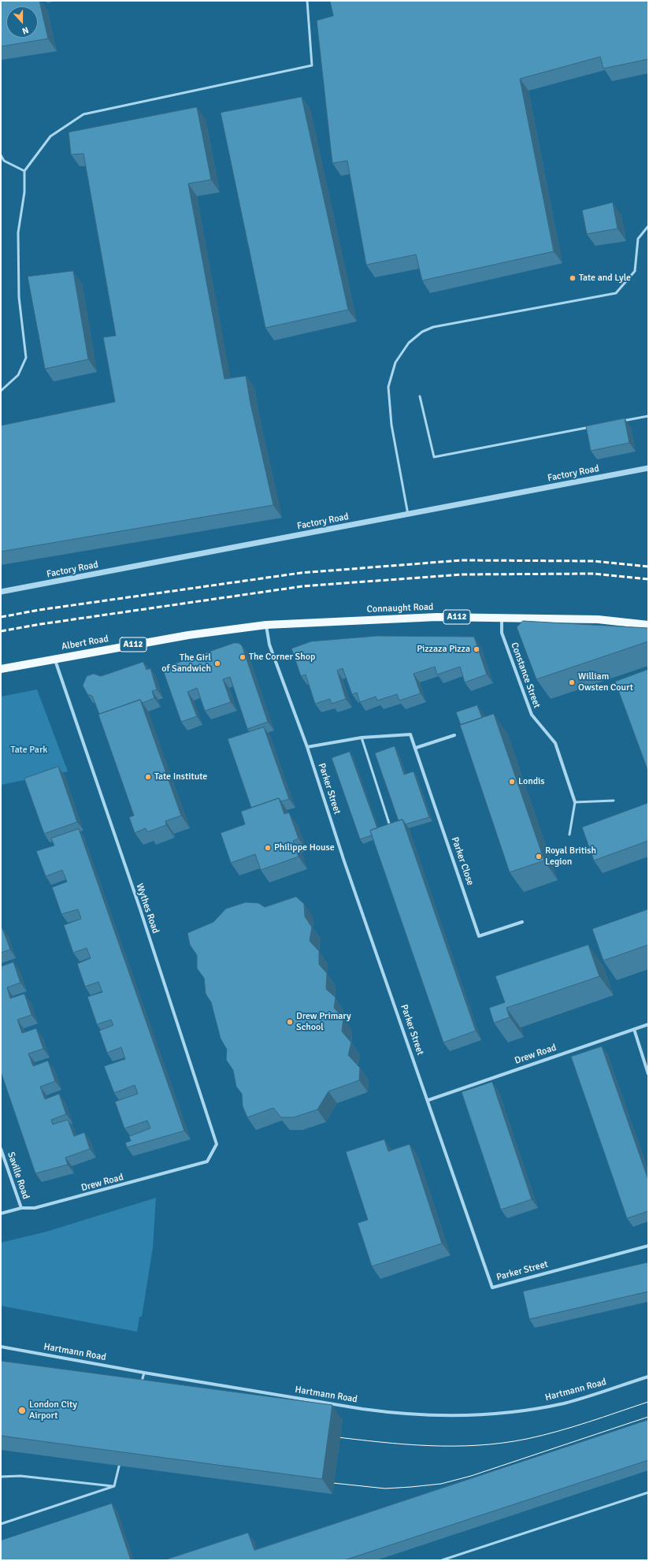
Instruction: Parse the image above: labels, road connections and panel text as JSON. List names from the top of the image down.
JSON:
{
  "streets": {
    "main road": ["Connaught Road", "A112", "Albert Road"],
    "street": [
      "Factory Road",
      "Constance Street",
      "Parker Street",
      "Parker Close",
      "Wythes Road",
      "Drew Road",
      "Saville Road",
      "Hartmann Road"
    ]
  },
  "crossings": [
    ["Connaught Road", "Albert Road"],
    ["Connaught Road", "Constance Street"],
    ["Connaught Road", "Parker Street"],
    ["Albert Road", "Parker Street"],
    ["Albert Road", "Wythes Road"],
    ["Parker Street", "Parker Close"],
    ["Parker Street", "Drew Road"],
    ["Wythes Road", "Drew Road"],
    ["Drew Road", "Saville Road"]
  ],
  "parks": ["Tate Park"],
  "places": [
    "Tate and Lyle",
    "Pizzaza Pizza",
    "The Corner Shop",
    "The Girl of Sandwich",
    "William Owsten Court",
    "Tate Institute",
    "Londis",
    "Philippe House",
    "Royal British Legion",
    "Drew Primary School",
    "London City Airport"
  ],
  "north": "bottom"
}
